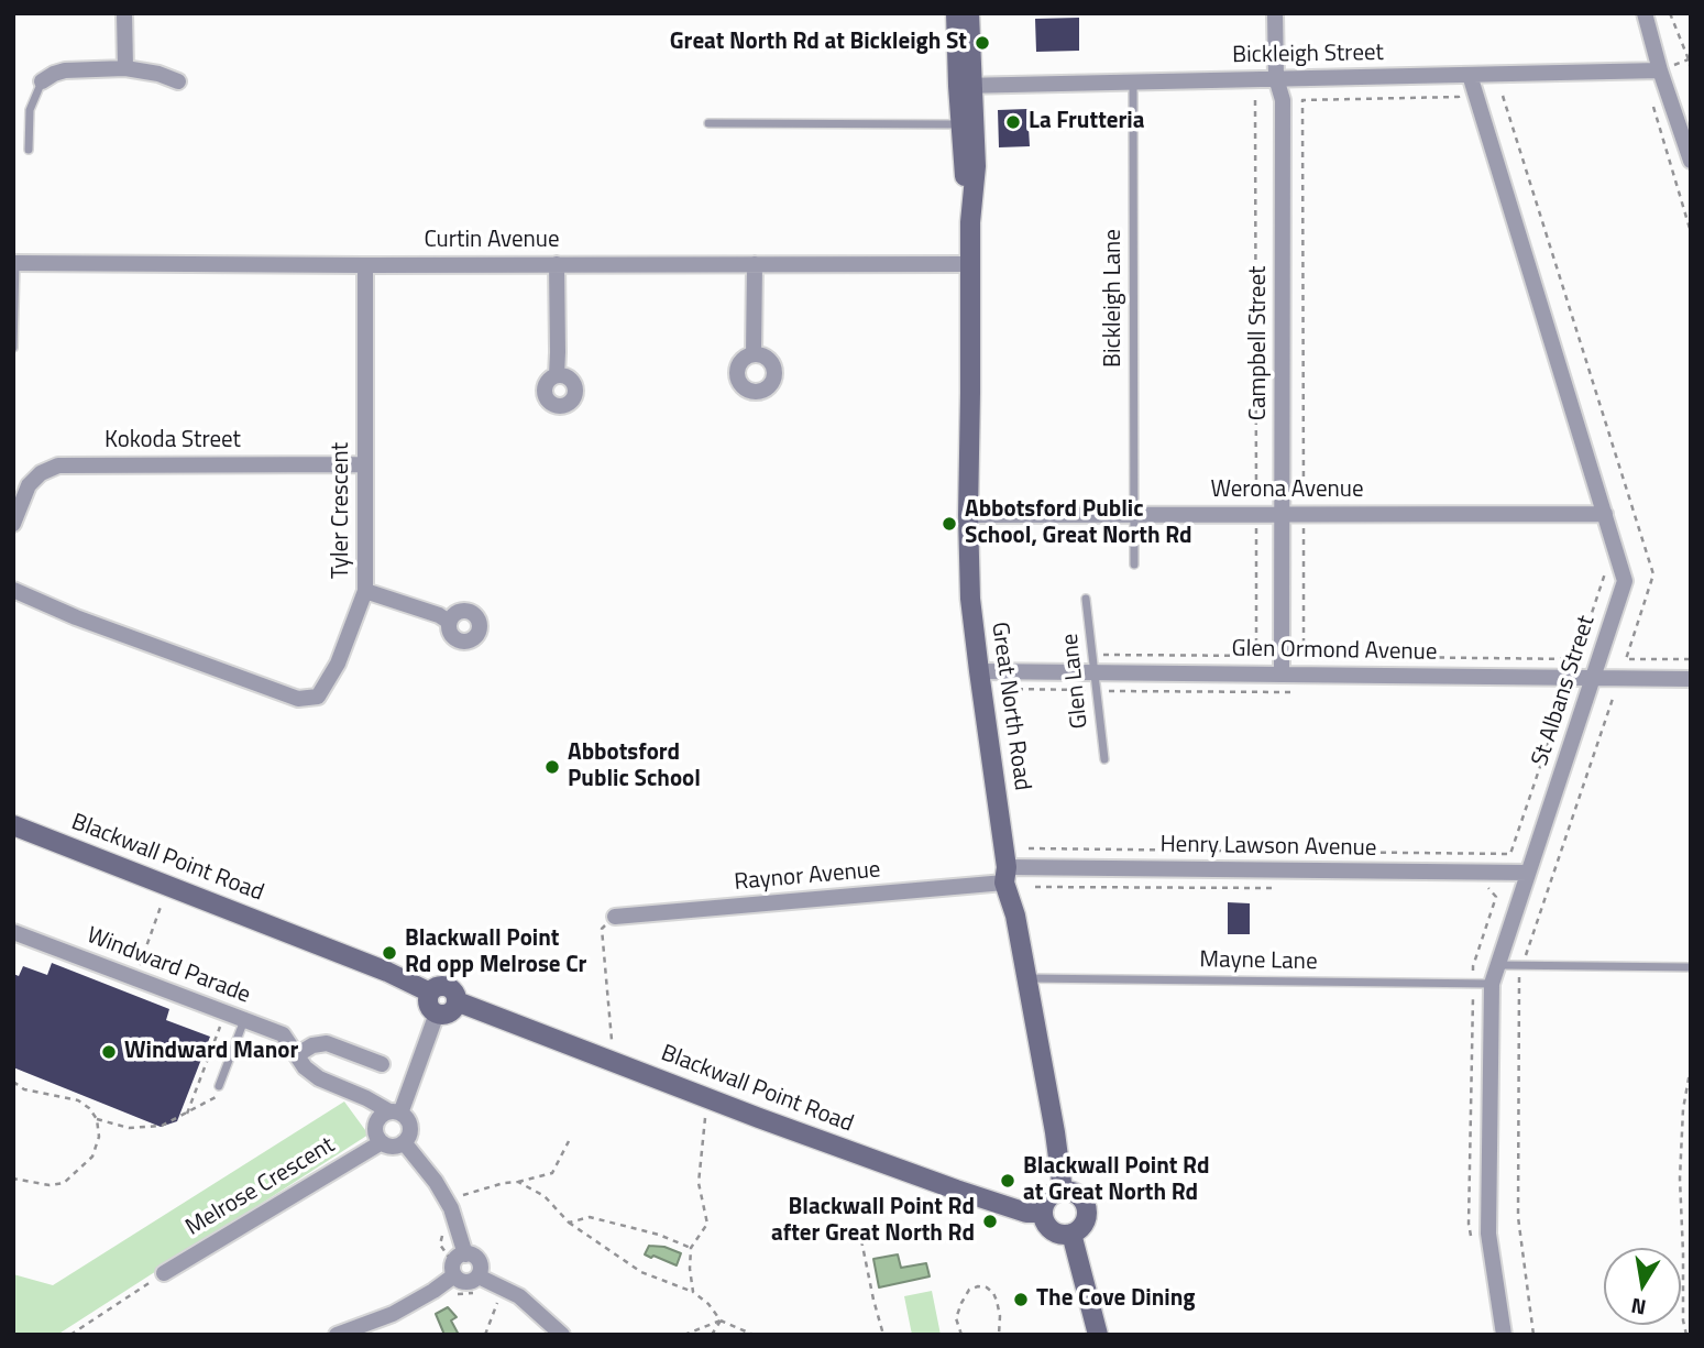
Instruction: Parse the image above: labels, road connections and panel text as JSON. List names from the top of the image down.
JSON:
{
  "streets": {
    "street": [
      "Bickleigh Street",
      "Curtin Avenue",
      "Campbell Street",
      "Kokoda Street",
      "Werona Avenue",
      "Tyler Crescent",
      "Glen Ormond Avenue",
      "St Albans Street",
      "Great North Road",
      "Henry Lawson Avenue",
      "Blackwall Point Road",
      "Raynor Avenue",
      "Windward Parade",
      "Melrose Crescent"
    ],
    "lane": ["Bickleigh Lane", "Glen Lane", "Mayne Lane"]
  },
  "crossings": [
    ["Bickleigh Street", "Bickleigh Lane"],
    ["Bickleigh Street", "Campbell Street"],
    ["Bickleigh Street", "St Albans Street"],
    ["Bickleigh Street", "Great North Road"],
    ["Curtin Avenue", "Tyler Crescent"],
    ["Curtin Avenue", "Great North Road"],
    ["Bickleigh Lane", "Werona Avenue"],
    ["Campbell Street", "Werona Avenue"],
    ["Campbell Street", "Glen Ormond Avenue"],
    ["Kokoda Street", "Tyler Crescent"],
    ["Werona Avenue", "St Albans Street"],
    ["Werona Avenue", "Great North Road"],
    ["Glen Ormond Avenue", "Glen Lane"],
    ["Glen Ormond Avenue", "St Albans Street"],
    ["Glen Ormond Avenue", "Great North Road"],
    ["St Albans Street", "Henry Lawson Avenue"],
    ["St Albans Street", "Mayne Lane"],
    ["Great North Road", "Henry Lawson Avenue"],
    ["Great North Road", "Blackwall Point Road"],
    ["Great North Road", "Raynor Avenue"],
    ["Great North Road", "Mayne Lane"],
    ["Henry Lawson Avenue", "Raynor Avenue"],
    ["Windward Parade", "Melrose Crescent"]
  ],
  "places": [
    "Great North Rd at Bickleigh St",
    "La Frutteria",
    "Abbotsford Public School, Great North Rd",
    "Abbotsford Public School",
    "Blackwall Point Rd opp Melrose Cr",
    "Windward Manor",
    "Blackwall Point Rd at Great North Rd",
    "Blackwall Point Rd after Great North Rd",
    "The Cove Dining"
  ],
  "north": "bottom"
}
